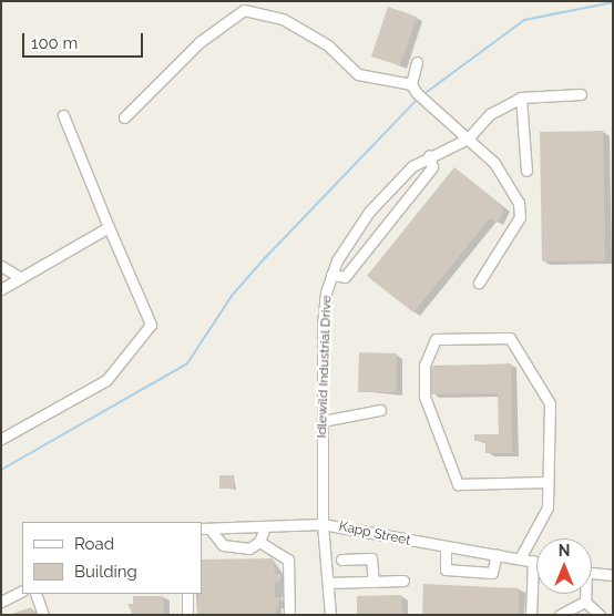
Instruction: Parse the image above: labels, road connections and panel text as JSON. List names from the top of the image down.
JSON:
{
  "streets": {
    "street": ["Idlewild Industrial Drive", "Kapp Street"]
  },
  "crossings": [
    ["Idlewild Industrial Drive", "Kapp Street"]
  ],
  "legend": ["Road", "Building"],
  "scale_bar": "100 m",
  "north": "top"
}
